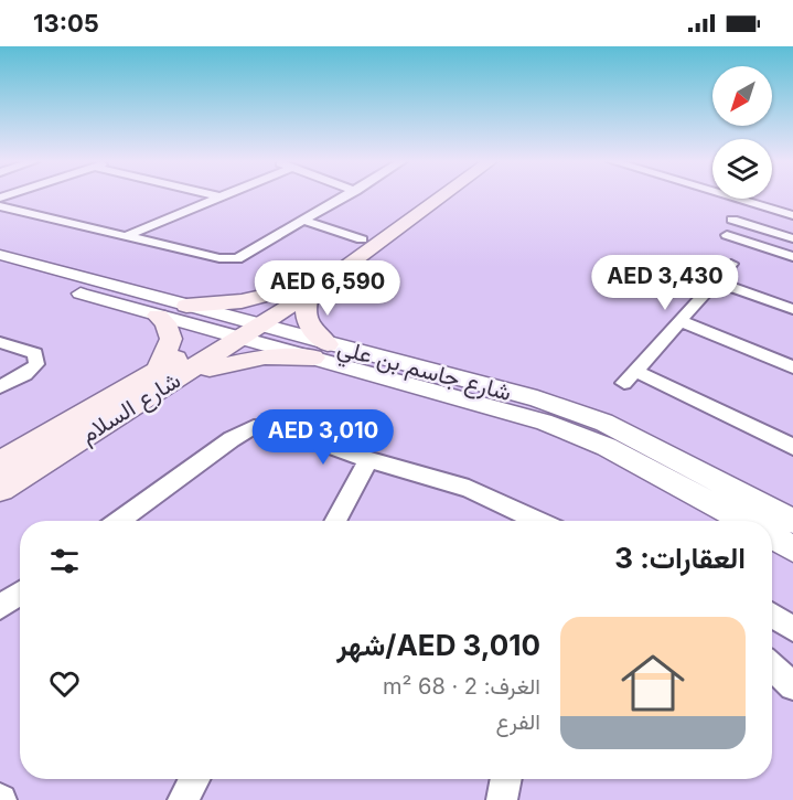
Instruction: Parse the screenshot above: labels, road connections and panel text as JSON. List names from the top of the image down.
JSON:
{
  "streets": {
    "main road": ["شارع السلام"],
    "street": ["شارع جاسم بن علي"]
  },
  "crossings": [
    ["شارع جاسم بن علي", "شارع السلام"]
  ],
  "north": "bottom left",
  "page": {
    "status": "13:05",
    "price": ["AED 3,430", "AED 6,590", "AED 3,010"],
    "heading": "العقارات: 3",
    "list": [
      {
        "name": "AED 3,010/شهر",
        "note": "الغرف: 2 · 68 m² · الفرع"
      }
    ]
  }
}
